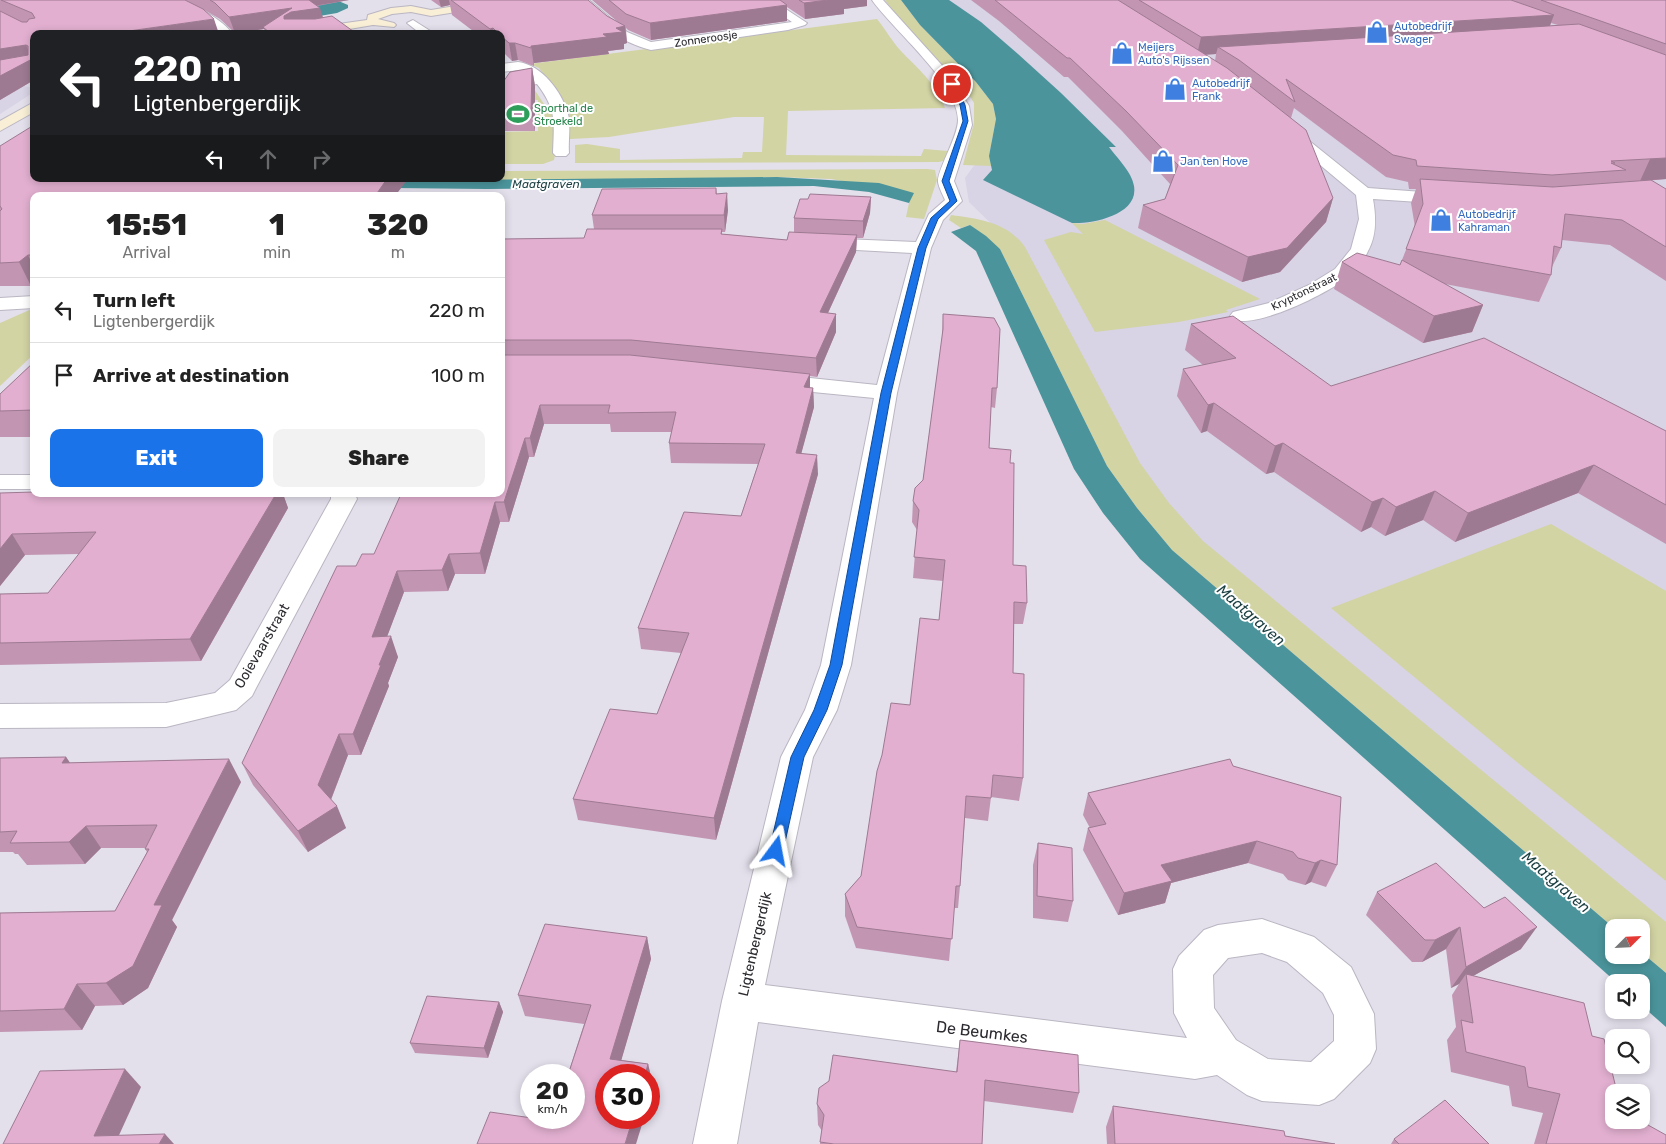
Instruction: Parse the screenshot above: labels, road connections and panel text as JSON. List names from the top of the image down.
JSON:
{
  "streets": {
    "street": [
      "Zonneroosje",
      "Kryptonstraat",
      "Ooievaarstraat",
      "Ligtenbergerdijk",
      "De Beumkes"
    ]
  },
  "crossings": [
    ["Ligtenbergerdijk", "De Beumkes"]
  ],
  "water": ["Maatgraven"],
  "places": {
    "shop": [
      "Autobedrijf Swager",
      "Meijers Auto's Rijssen",
      "Autobedrijf Frank",
      "Jan ten Hove",
      "Autobedrijf Kahraman"
    ],
    "sports": ["Sporthal de Stroekeld"]
  },
  "north": "top right",
  "page": {
    "turn": ["220 m", "Ligtenbergerdijk"],
    "eta": [
      "15:51",
      "Arrival",
      "1",
      "min",
      "320",
      "m"
    ],
    "list": [
      {
        "name": "Turn left",
        "note": "Ligtenbergerdijk",
        "value": "220 m"
      },
      {
        "name": "Arrive at destination",
        "value": "100 m"
      }
    ],
    "buttons": ["Exit", "Share"],
    "speed": "20 km/h",
    "limit": "30"
  }
}
